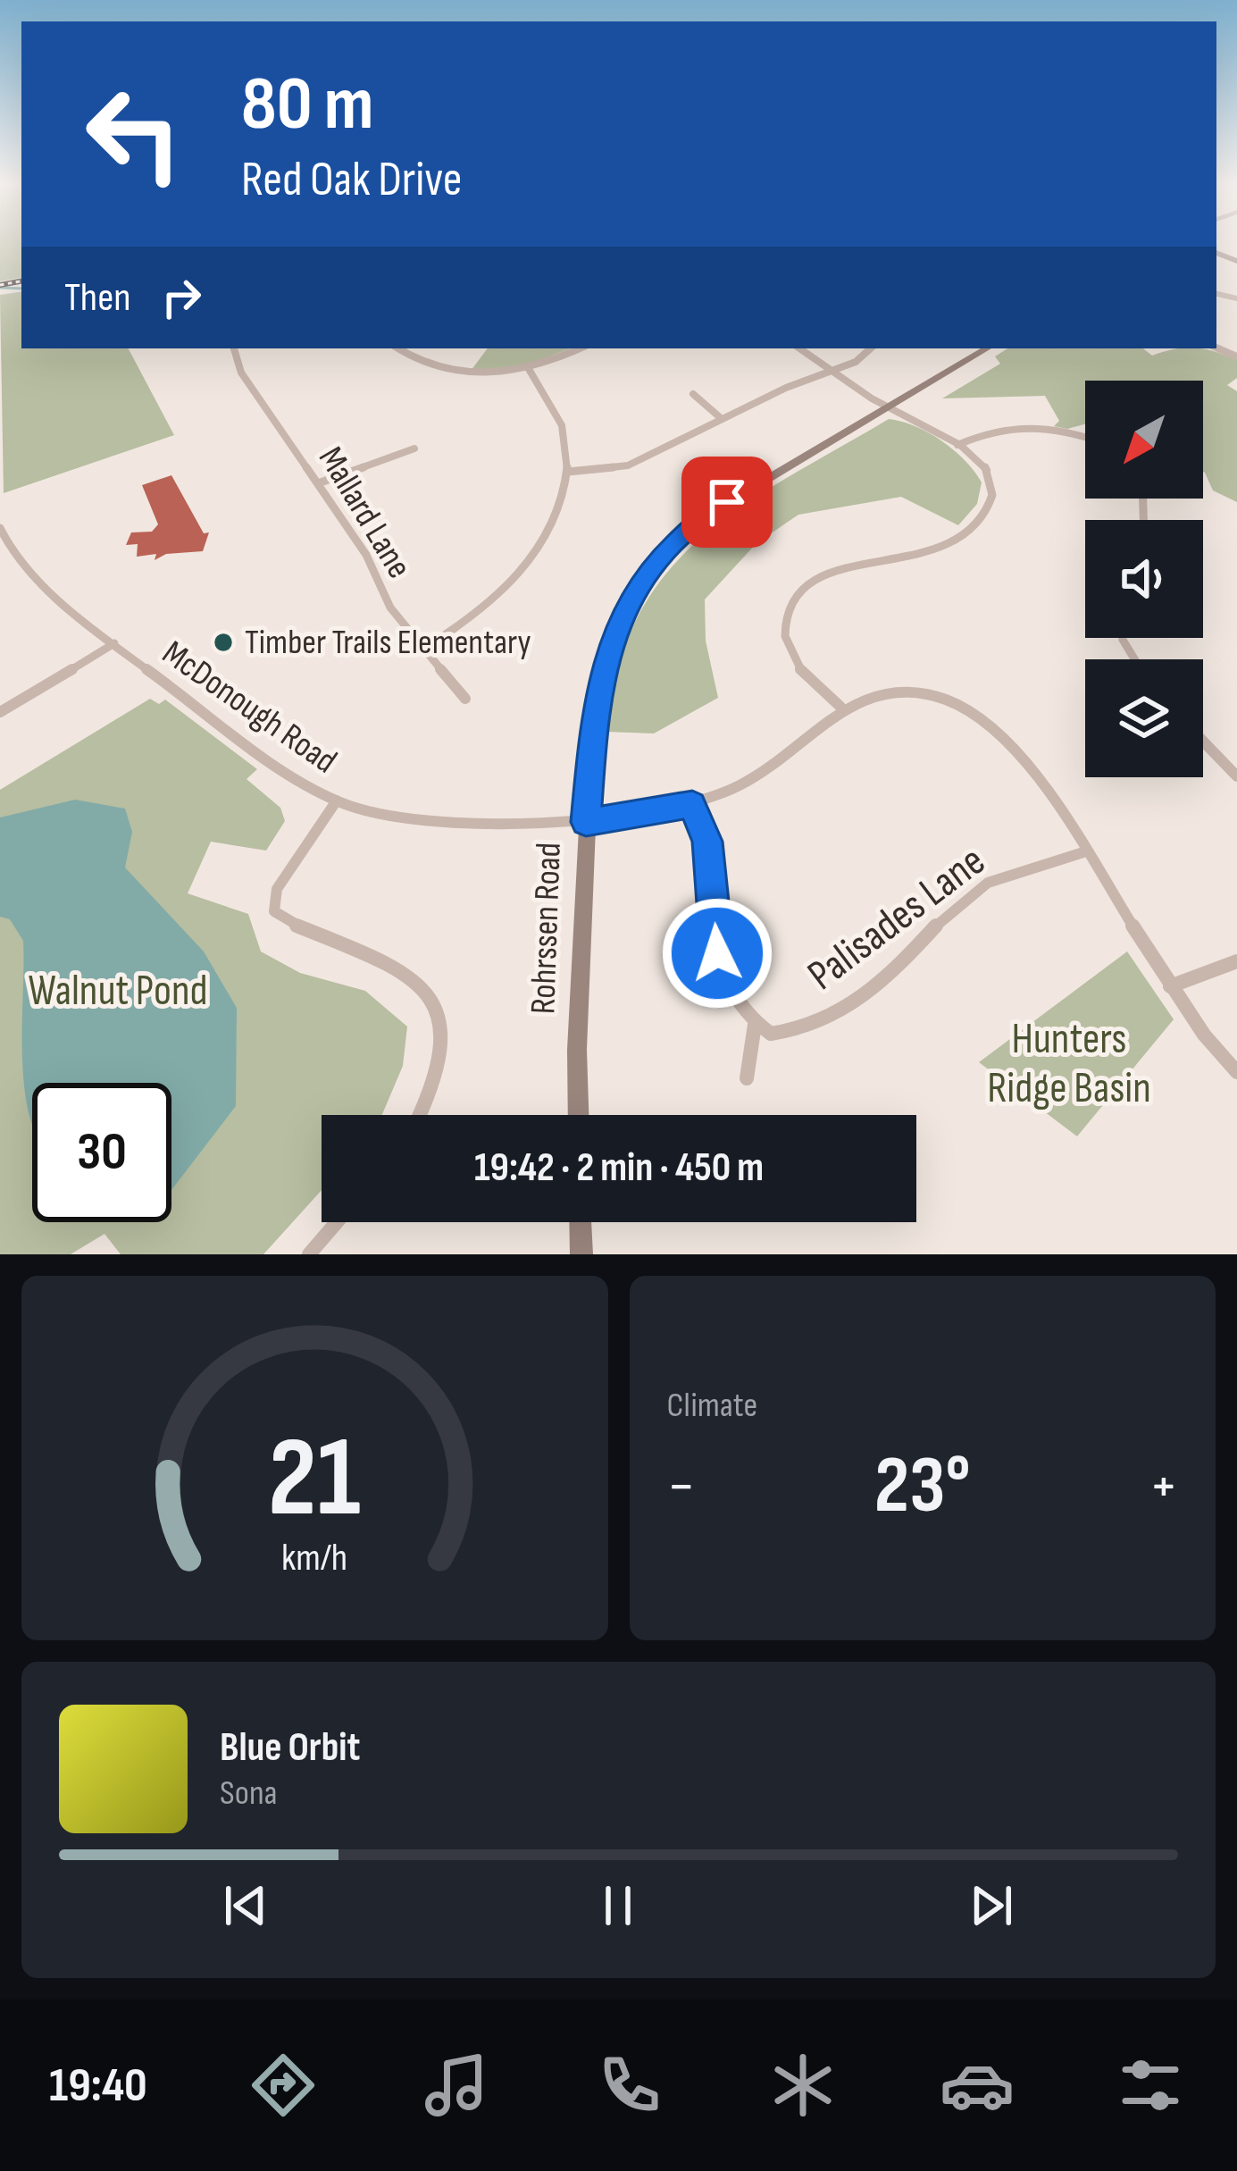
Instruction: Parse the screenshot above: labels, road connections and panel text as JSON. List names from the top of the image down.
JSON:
{
  "streets": {
    "street": [
      "Mallard Lane",
      "McDonough Road",
      "Palisades Lane",
      "Rohrssen Road"
    ]
  },
  "crossings": [
    ["McDonough Road", "Rohrssen Road"]
  ],
  "parks": ["Walnut Pond", "Hunters Ridge Basin"],
  "places": ["Timber Trails Elementary"],
  "north": "bottom left",
  "page": {
    "turn": ["80 m", "Red Oak Drive"],
    "then": "Then",
    "limit": "30",
    "trip": "19:42 · 2 min · 450 m",
    "tile": "Climate",
    "heat": ["−", "23°", "+"],
    "song": ["Blue Orbit", "Sona"],
    "tabs": "19:40",
    "gauge": ["21", "km/h"]
  }
}
